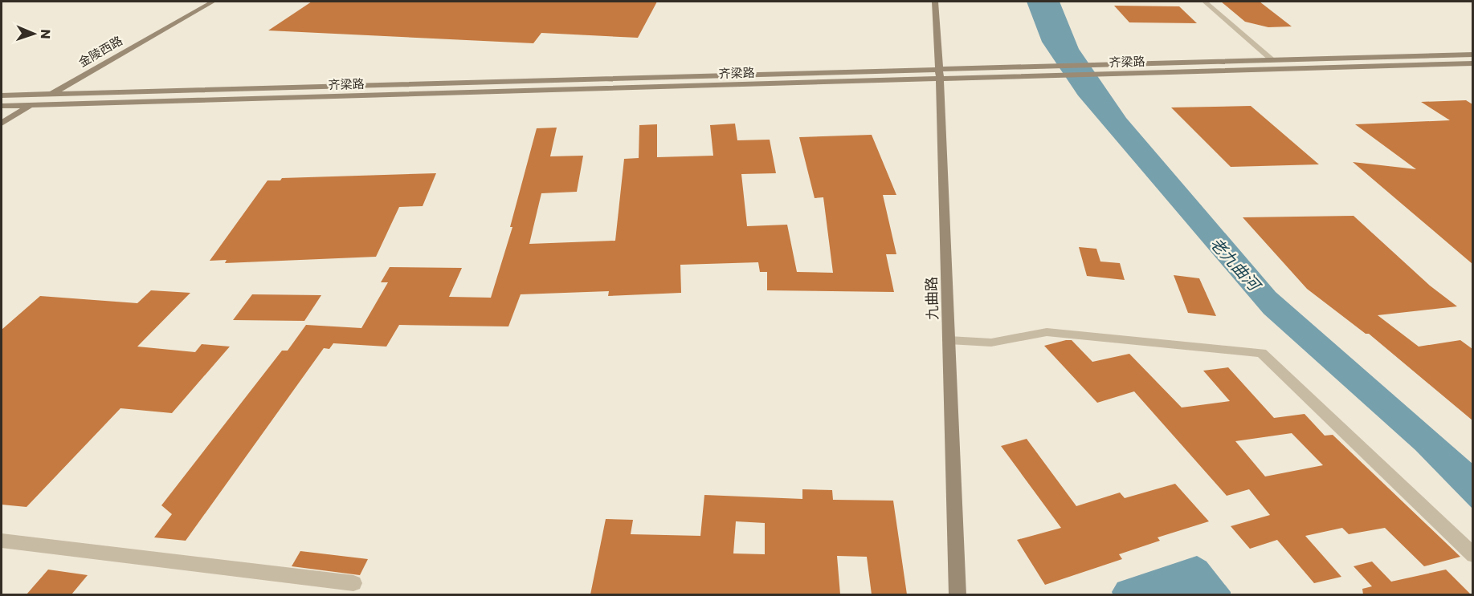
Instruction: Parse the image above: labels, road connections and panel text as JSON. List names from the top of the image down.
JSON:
{
  "streets": {
    "main road": ["金陵西路", "齐梁路", "九曲路"]
  },
  "crossings": [
    ["金陵西路", "齐梁路"],
    ["齐梁路", "九曲路"]
  ],
  "water": ["老九曲河"],
  "north": "right"
}
